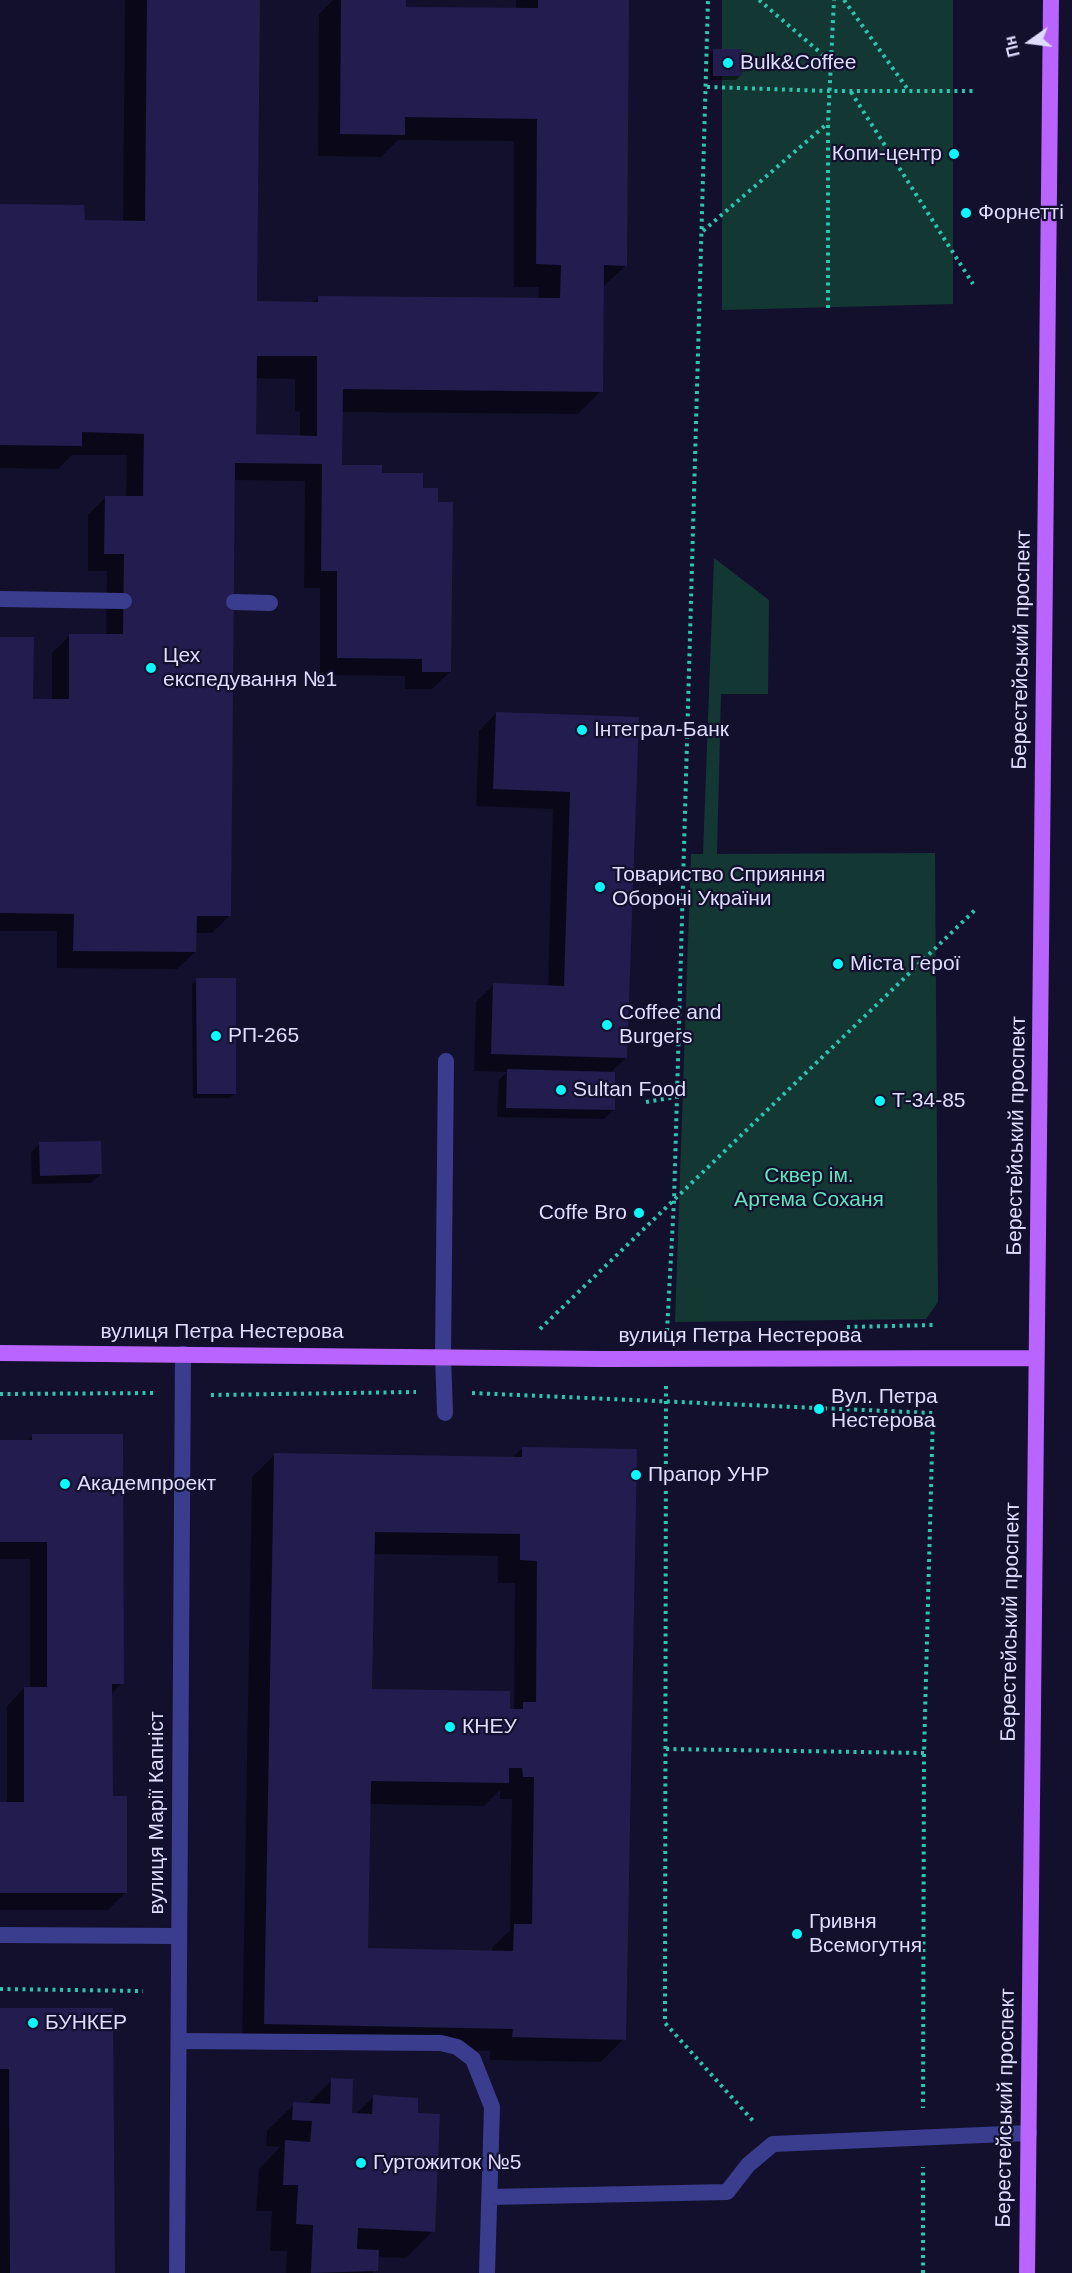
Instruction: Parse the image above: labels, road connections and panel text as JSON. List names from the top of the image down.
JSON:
{
  "streets": {
    "main road": ["Берестейський проспект", "вулиця Петра Нестерова"],
    "street": ["вулиця Марії Капніст"]
  },
  "crossings": [
    ["Берестейський проспект", "вулиця Петра Нестерова"],
    ["вулиця Петра Нестерова", "вулиця Марії Капніст"]
  ],
  "parks": ["Сквер ім. Артема Соханя"],
  "places": [
    "Bulk&Coffee",
    "Копи-центр",
    "Форнетті",
    "Цех експедування №1",
    "Інтеграл-Банк",
    "Товариство Сприяння Обороні України",
    "Міста Герої",
    "Coffee and Burgers",
    "РП-265",
    "Sultan Food",
    "Т-34-85",
    "Coffe Bro",
    "Вул. Петра Нестерова",
    "Прапор УНР",
    "Академпроект",
    "КНЕУ",
    "Гривня Всемогутня",
    "БУНКЕР",
    "Гуртожиток №5"
  ],
  "north": "left"
}
